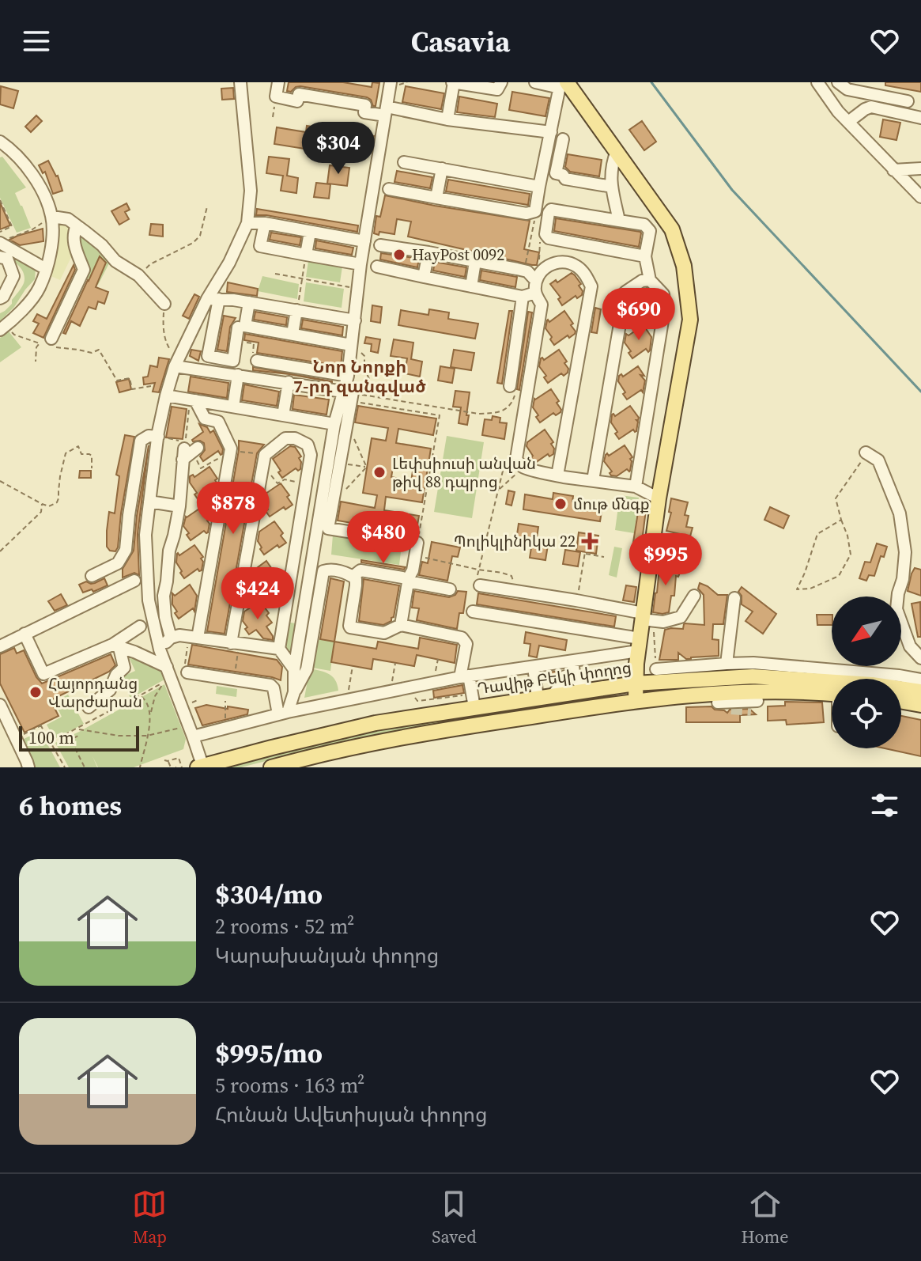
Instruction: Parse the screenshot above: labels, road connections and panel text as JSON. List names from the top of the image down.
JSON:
{
  "streets": {
    "main road": ["Դավիթ Բեկի փողոց"]
  },
  "districts": ["Նոր Նորքի 7-րդ զանգված"],
  "places": {
    "other": [
      "HayPost 0092",
      "Լեփսիուսի անվան թիվ 88 դպրոց",
      "մութ մնգք",
      "Հայորդանց Վարժարան"
    ],
    "health": ["Պոլիկլինիկա 22"]
  },
  "scale_bar": "100 m",
  "north": "bottom left",
  "page": {
    "header": "Casavia",
    "price": [
      "$304",
      "$690",
      "$878",
      "$480",
      "$995",
      "$424"
    ],
    "scale": "100 m",
    "heading": "6 homes",
    "list": [
      {
        "name": "$304/mo",
        "note": "2 rooms · 52 m² · Կարախանյան փողոց"
      },
      {
        "name": "$995/mo",
        "note": "5 rooms · 163 m² · Հունան Ավետիսյան փողոց"
      }
    ],
    "tabs": ["Map", "Saved", "Home"]
  }
}
